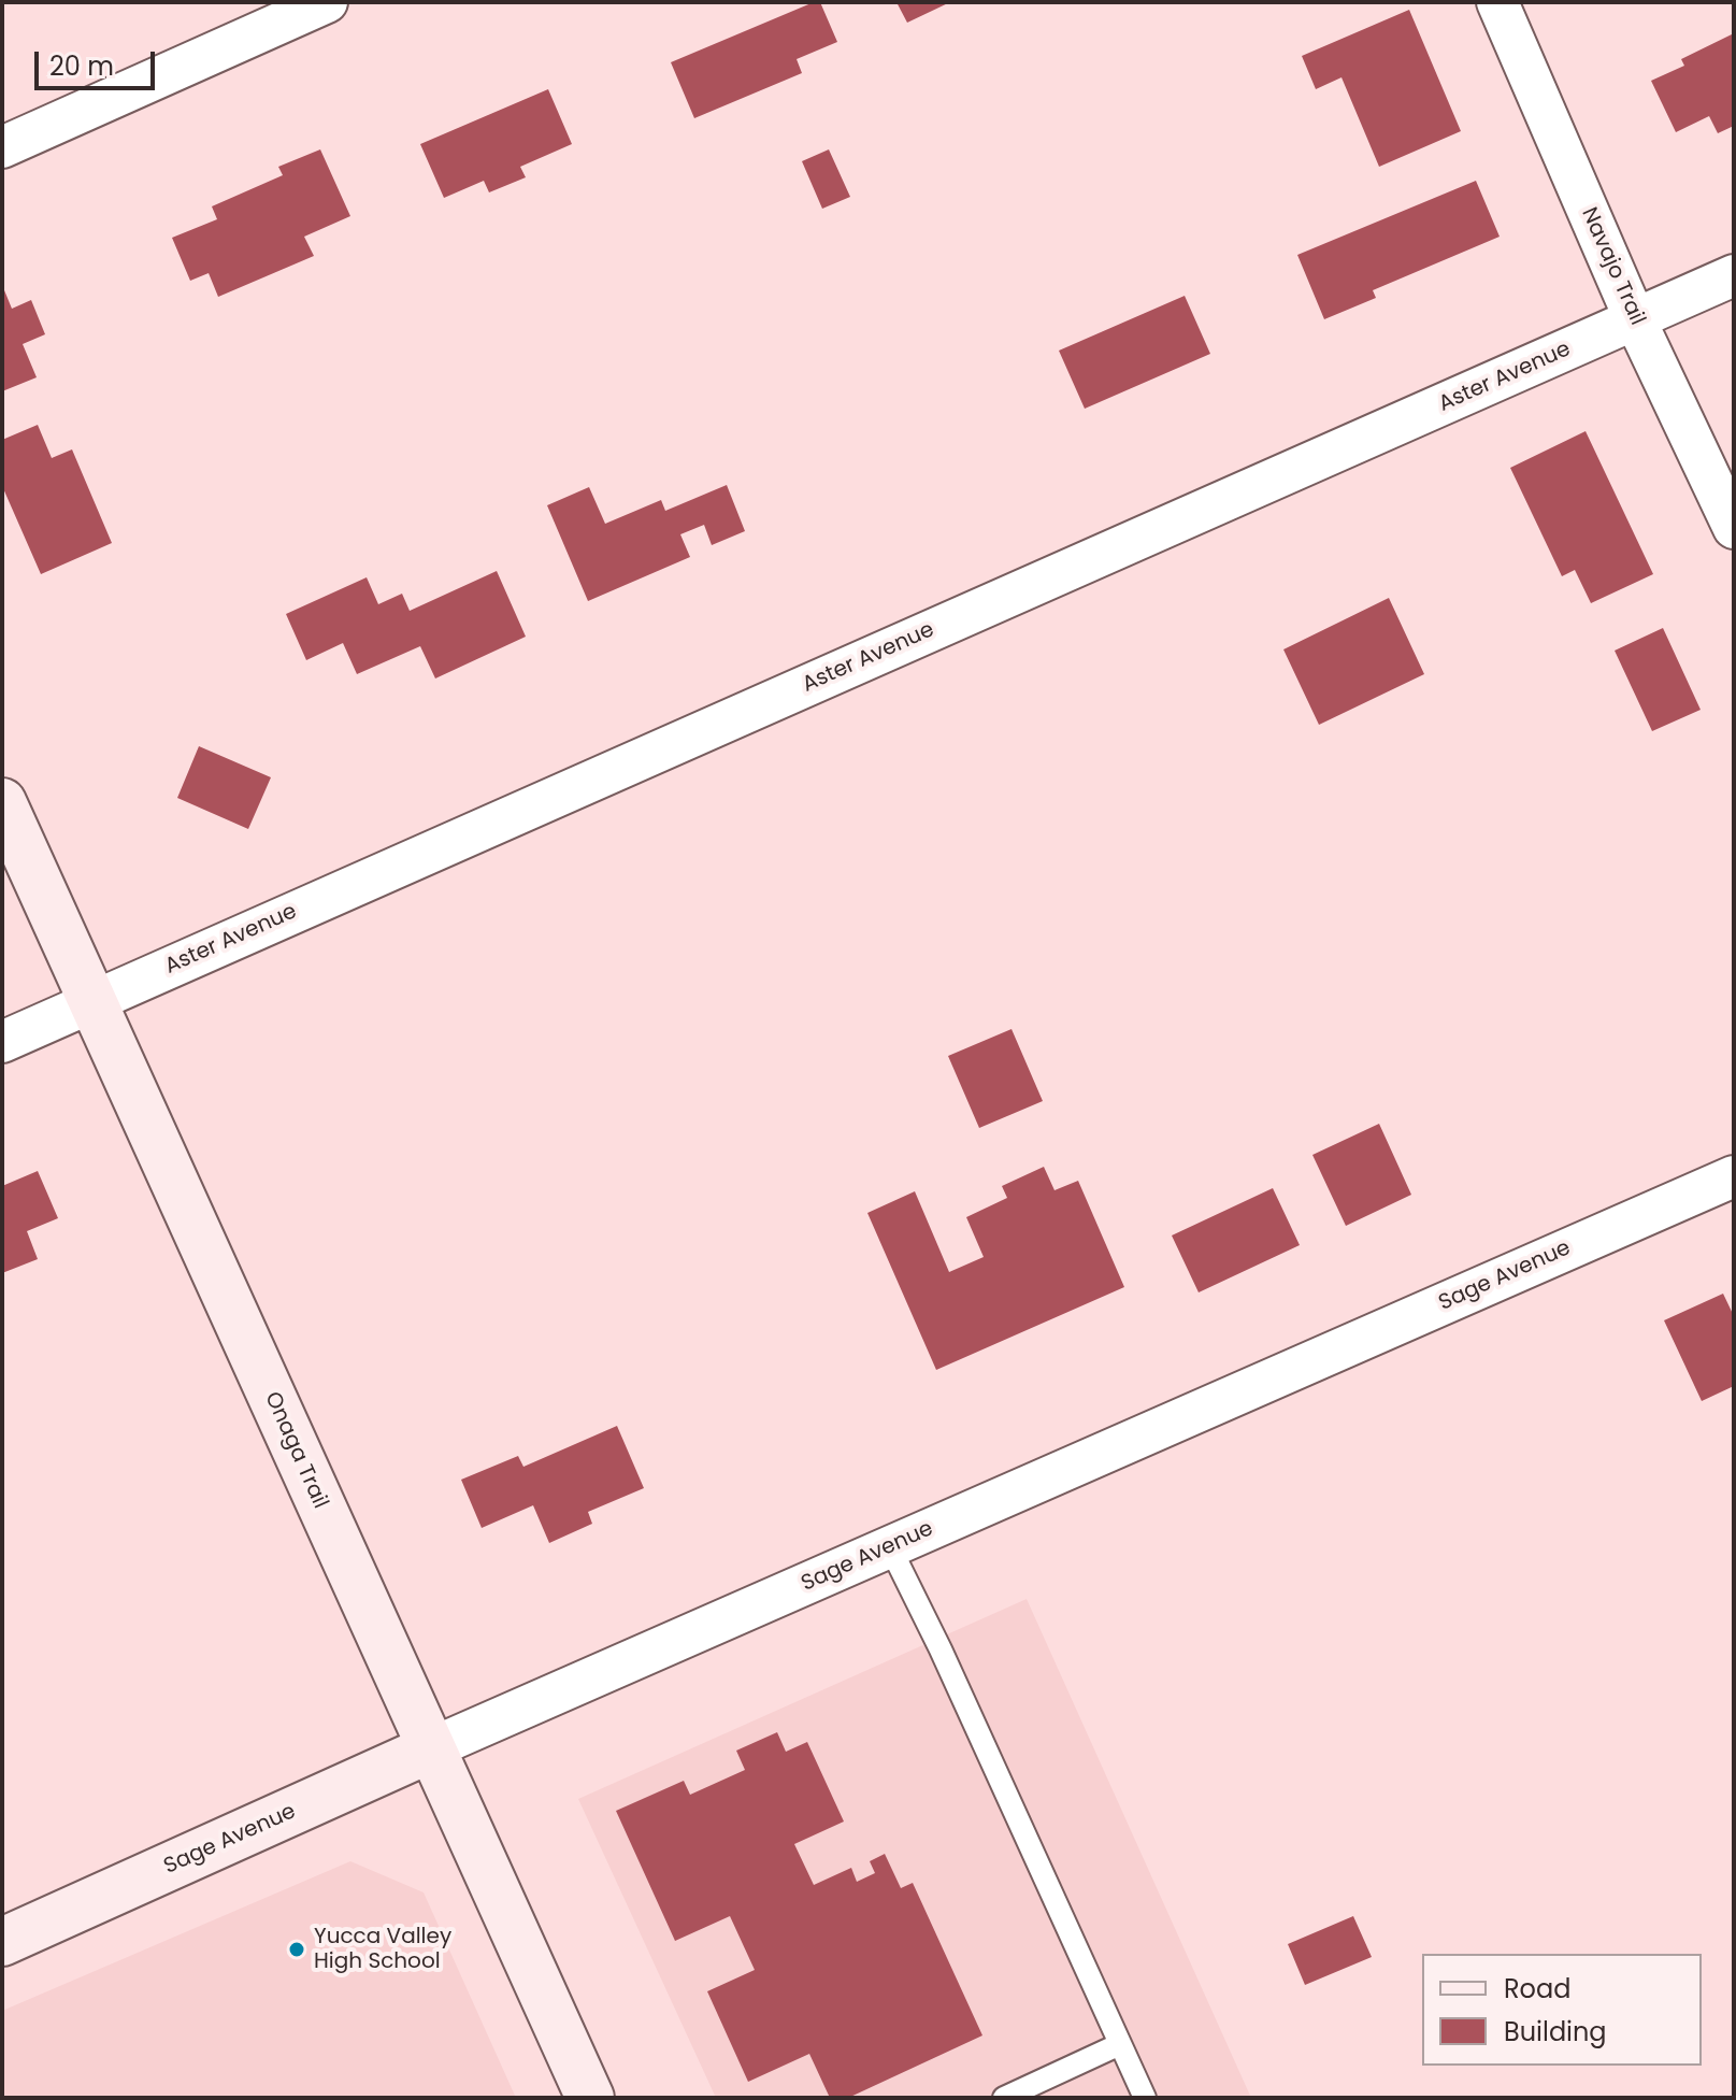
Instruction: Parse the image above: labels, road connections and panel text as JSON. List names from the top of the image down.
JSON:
{
  "streets": {
    "street": [
      "Navajo Trail",
      "Aster Avenue",
      "Sage Avenue",
      "Onaga Trail"
    ]
  },
  "crossings": [
    ["Navajo Trail", "Aster Avenue"],
    ["Aster Avenue", "Onaga Trail"],
    ["Sage Avenue", "Onaga Trail"]
  ],
  "places": ["Yucca Valley High School"],
  "legend": ["Road", "Building"],
  "scale_bar": "20 m"
}
